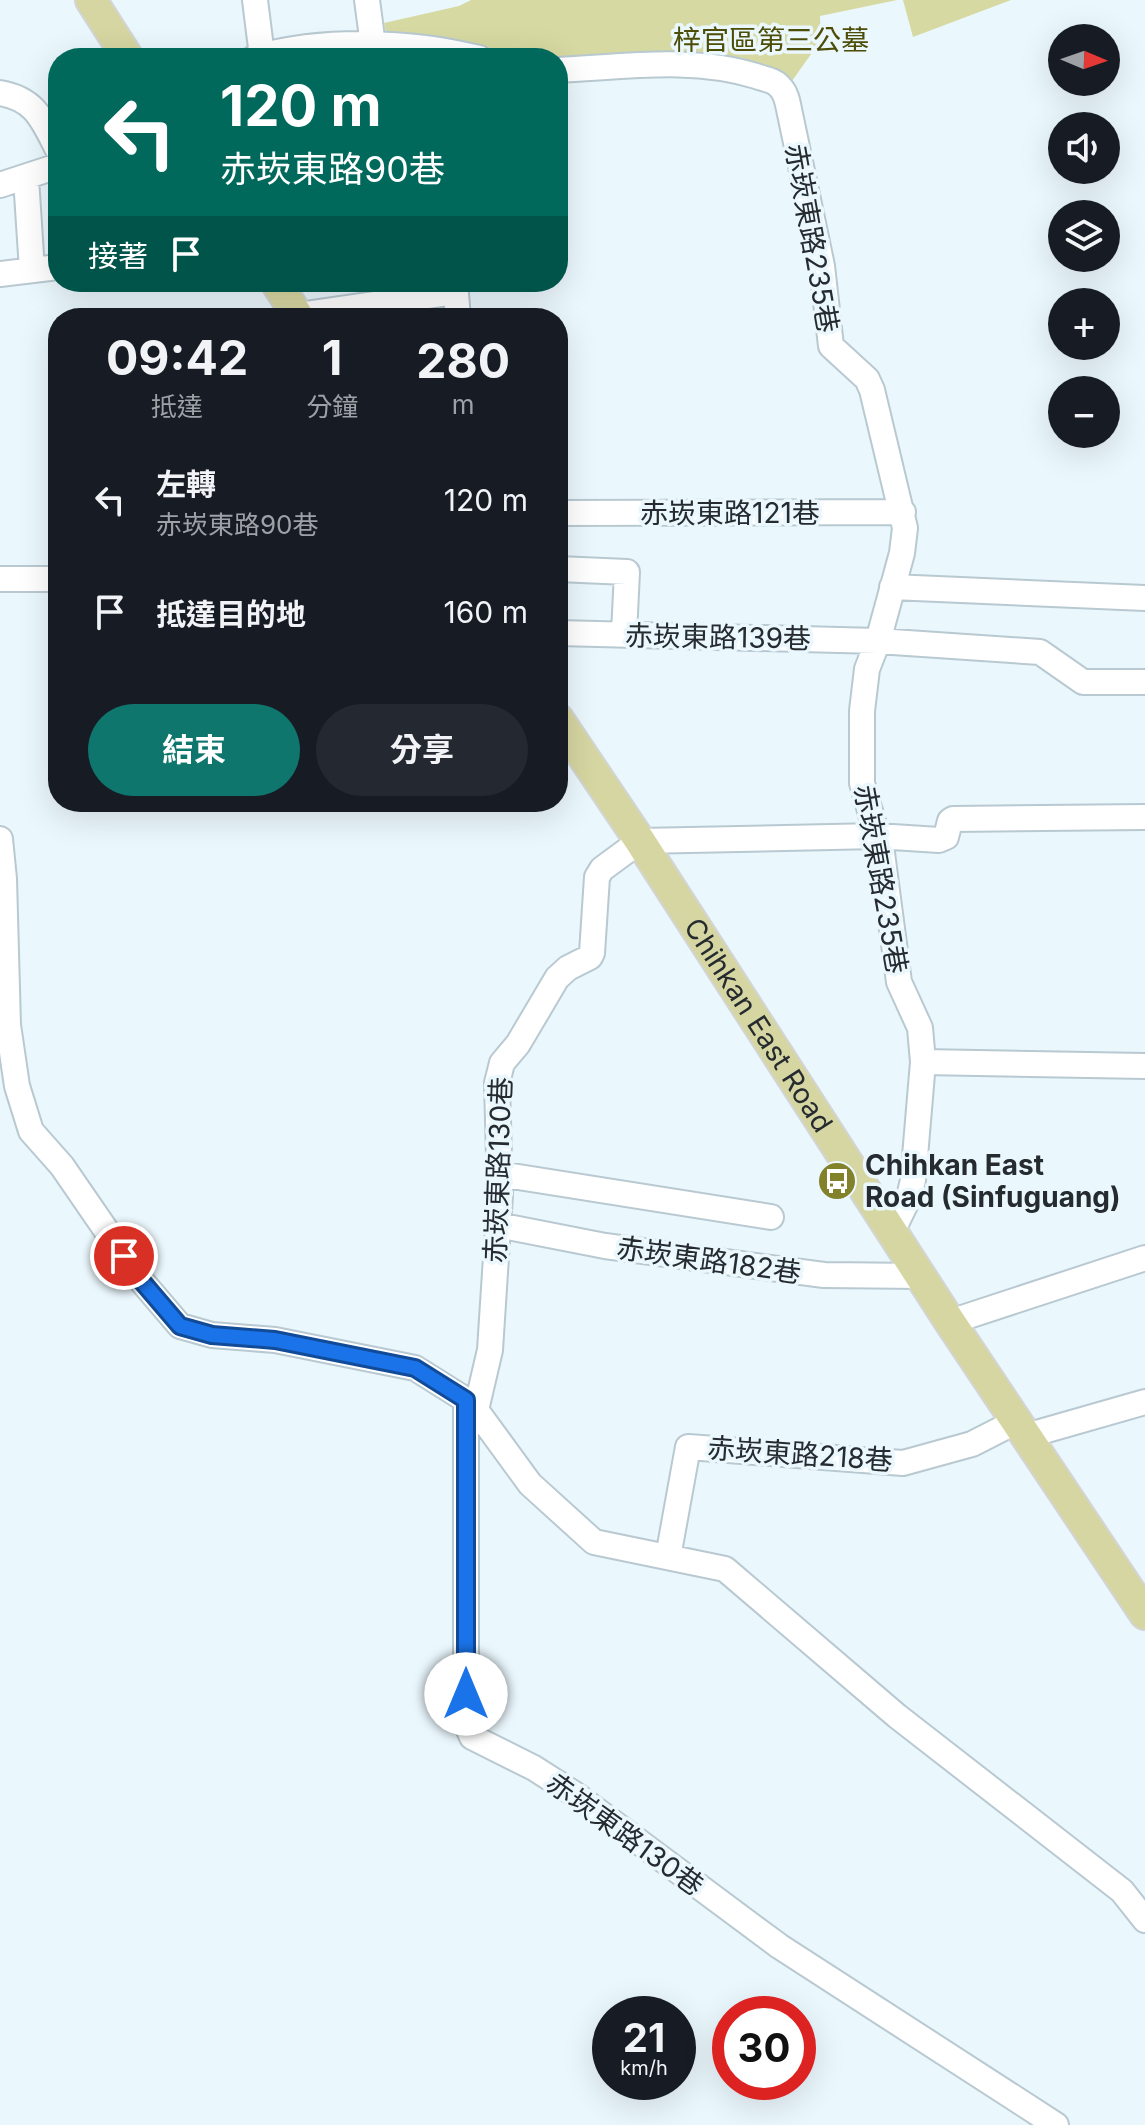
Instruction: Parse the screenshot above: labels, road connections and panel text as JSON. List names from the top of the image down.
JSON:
{
  "streets": {
    "main road": ["Chihkan East Road"],
    "street": [
      "赤崁東路235巷",
      "赤崁東路121巷",
      "赤崁東路139巷",
      "赤崁東路130巷",
      "赤崁東路182巷",
      "赤崁東路218巷"
    ]
  },
  "crossings": [
    ["赤崁東路235巷", "赤崁東路121巷"],
    ["赤崁東路235巷", "赤崁東路139巷"],
    ["赤崁東路235巷", "Chihkan East Road"],
    ["Chihkan East Road", "赤崁東路130巷"],
    ["Chihkan East Road", "赤崁東路182巷"],
    ["Chihkan East Road", "赤崁東路218巷"],
    ["赤崁東路130巷", "赤崁東路182巷"]
  ],
  "parks": ["梓官區第三公墓"],
  "places": {
    "bus stop": ["Chihkan East Road (Sinfuguang)"]
  },
  "north": "right",
  "page": {
    "map_buttons": ["+", "−"],
    "turn": ["120 m", "赤崁東路90巷"],
    "then": "接著",
    "eta": [
      "09:42",
      "抵達",
      "1",
      "分鐘",
      "280",
      "m"
    ],
    "list": [
      {
        "name": "左轉",
        "note": "赤崁東路90巷",
        "value": "120 m"
      },
      {
        "name": "抵達目的地",
        "value": "160 m"
      }
    ],
    "buttons": ["結束", "分享"],
    "speed": "21 km/h",
    "limit": "30"
  }
}
